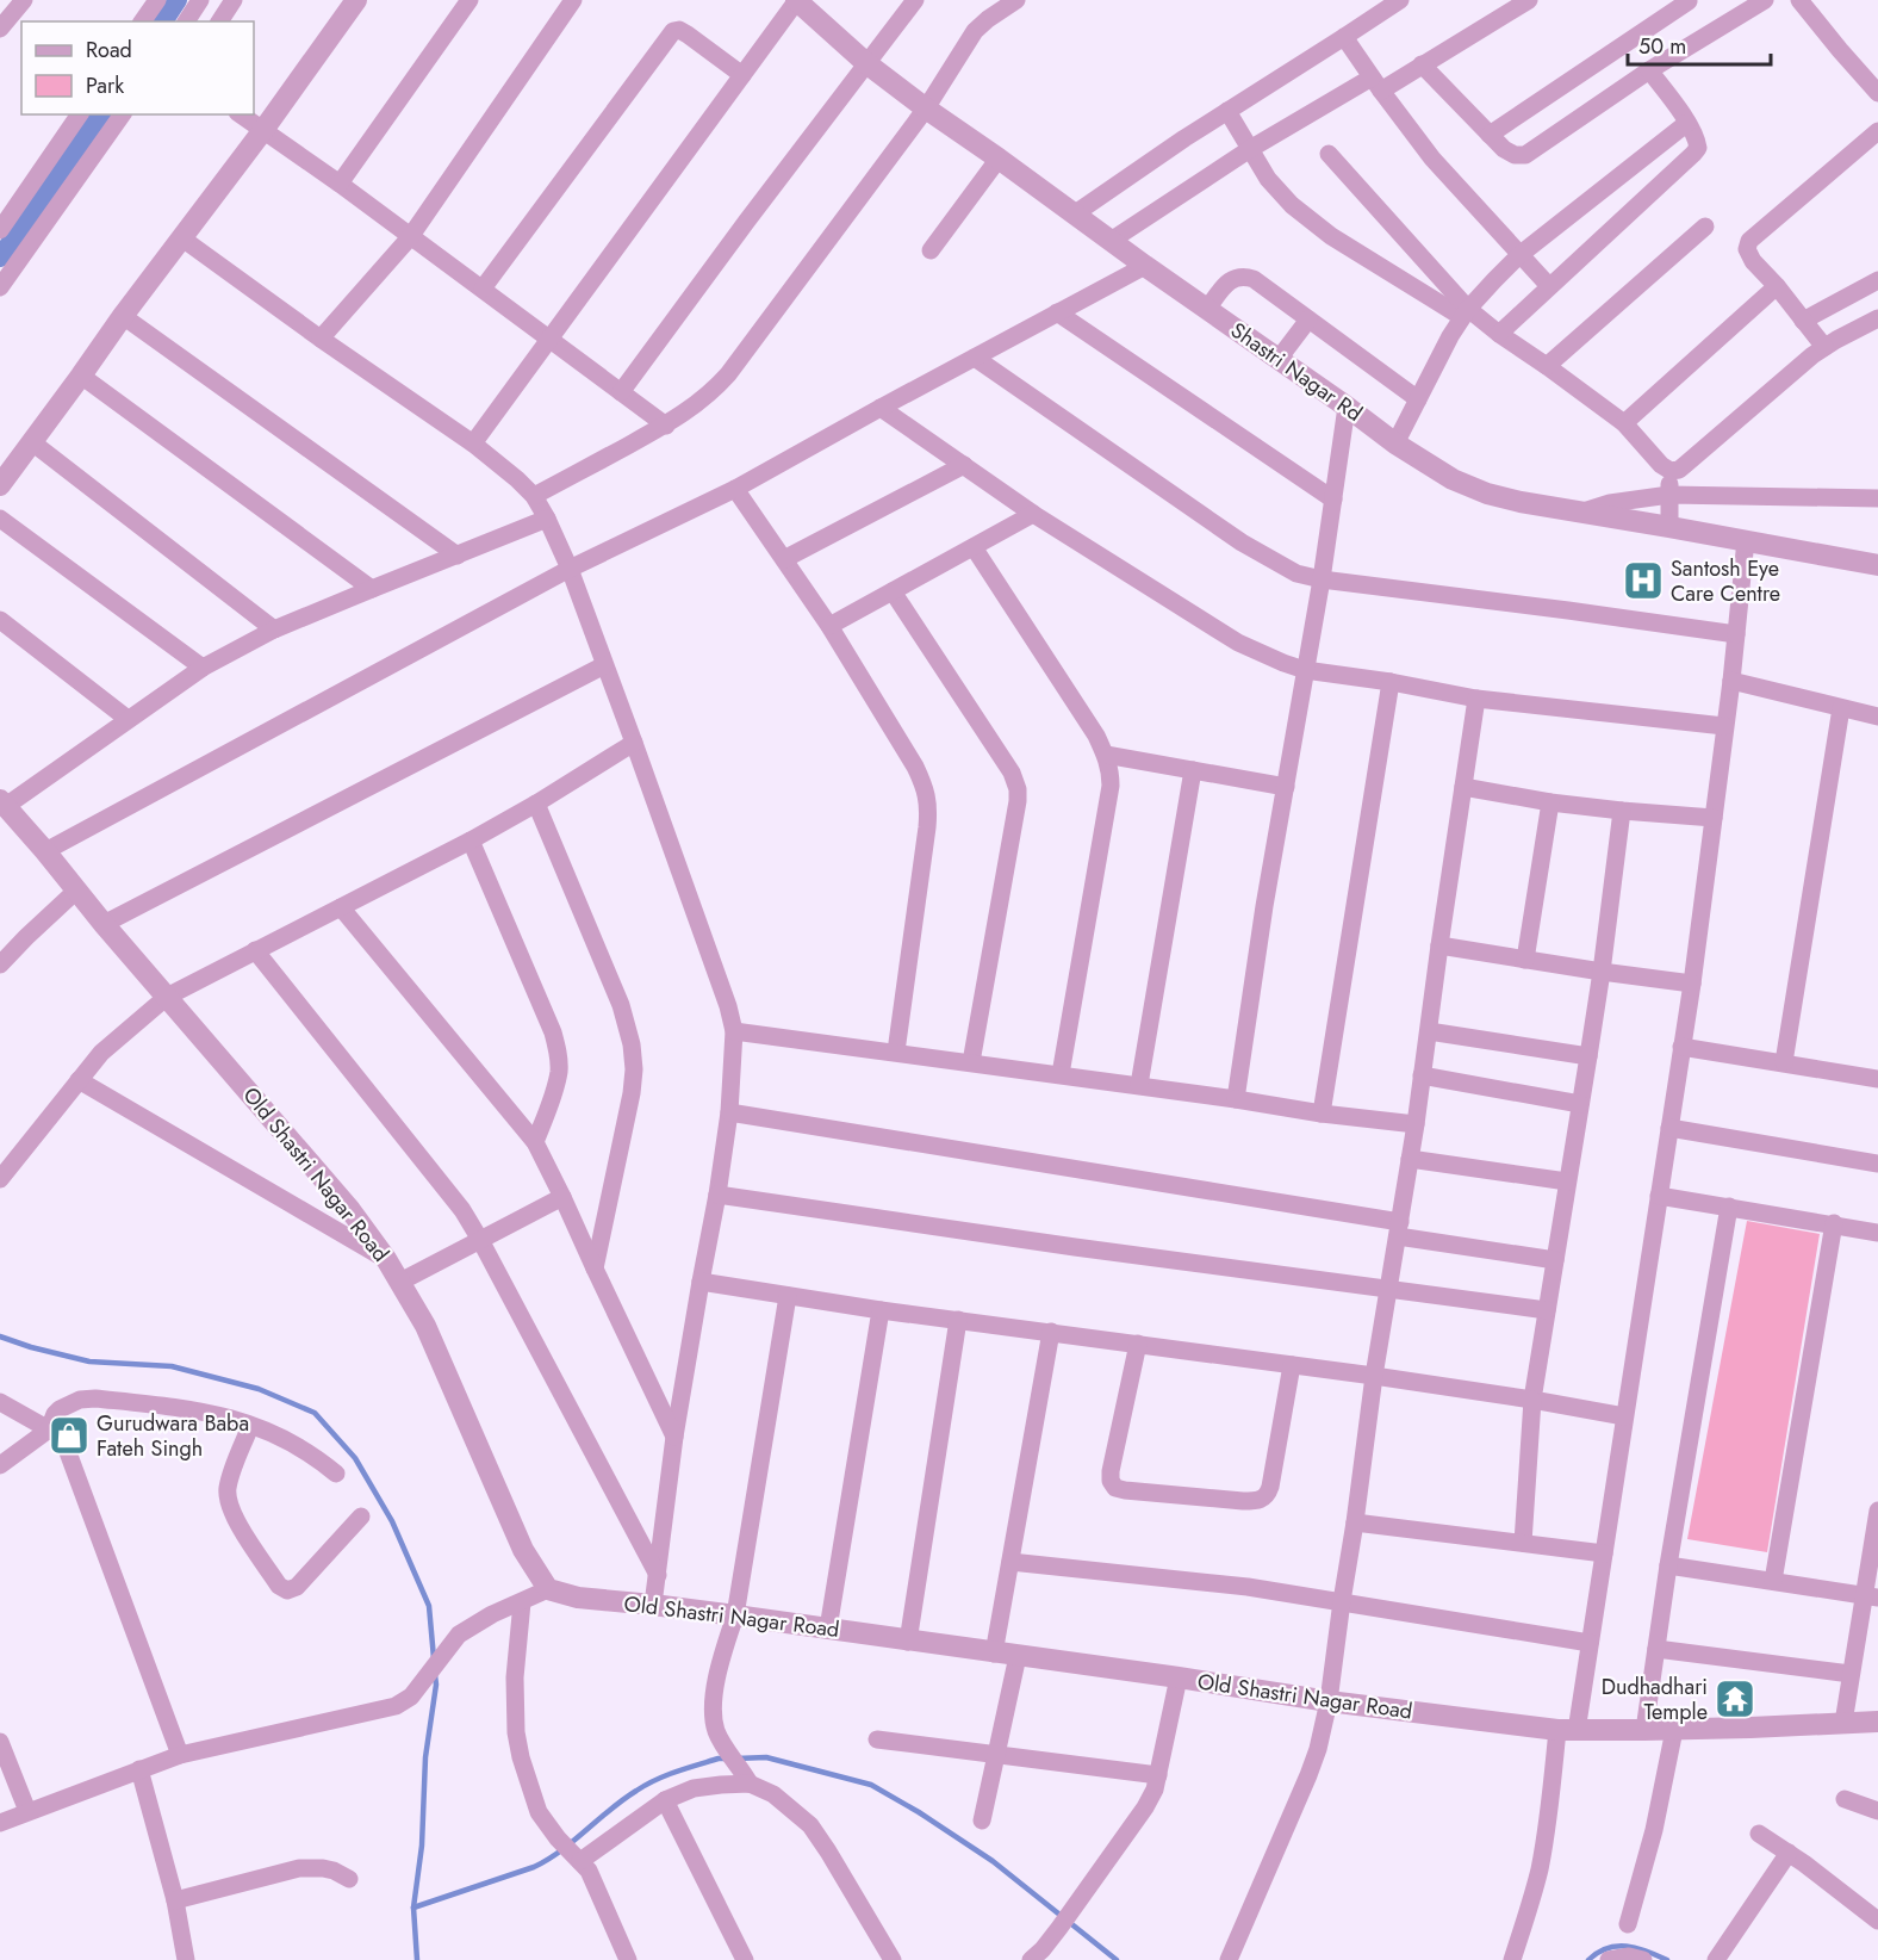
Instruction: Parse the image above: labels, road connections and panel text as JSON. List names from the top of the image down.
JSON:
{
  "streets": {
    "street": ["Shastri Nagar Rd", "Old Shastri Nagar Road"]
  },
  "places": {
    "hospital": ["Santosh Eye Care Centre"],
    "shop": ["Gurudwara Baba Fateh Singh"],
    "temple": ["Dudhadhari Temple"]
  },
  "legend": ["Road", "Park"],
  "scale_bar": "50 m"
}
